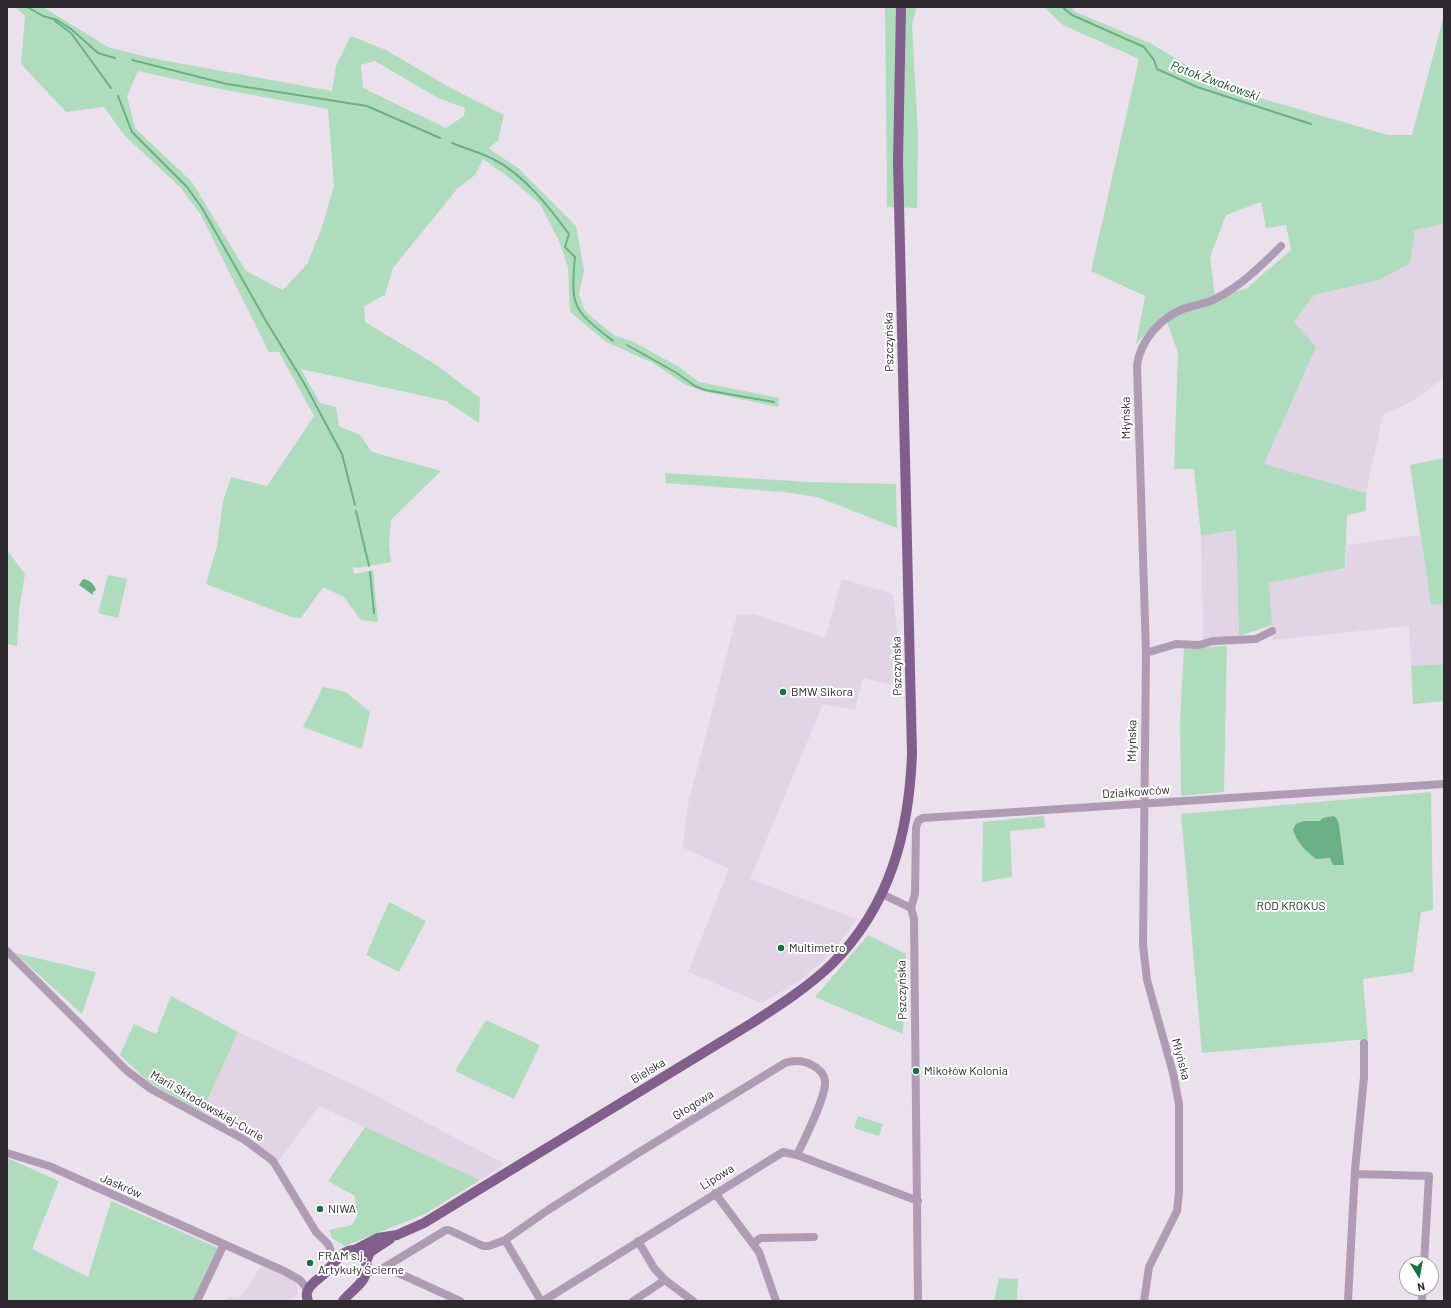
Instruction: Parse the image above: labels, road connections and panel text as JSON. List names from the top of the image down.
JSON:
{
  "streets": {
    "main road": ["Pszczyńska", "Bielska"],
    "street": [
      "Młyńska",
      "Działkowców",
      "Głogowa",
      "Marii Skłodowskiej-Curie",
      "Lipowa",
      "Jaskrów"
    ]
  },
  "crossings": [
    ["Pszczyńska", "Działkowców"],
    ["Pszczyńska", "Bielska"],
    ["Pszczyńska", "Lipowa"],
    ["Młyńska", "Działkowców"],
    ["Bielska", "Marii Skłodowskiej-Curie"],
    ["Bielska", "Jaskrów"],
    ["Głogowa", "Lipowa"]
  ],
  "water": ["Potok Żwakowski"],
  "parks": ["ROD KROKUS"],
  "places": [
    "BMW Sikora",
    "Multimetro",
    "Mikołów Kolonia",
    "NIWA",
    "FRAM s.j. Artykuły Ścierne"
  ],
  "north": "bottom"
}
